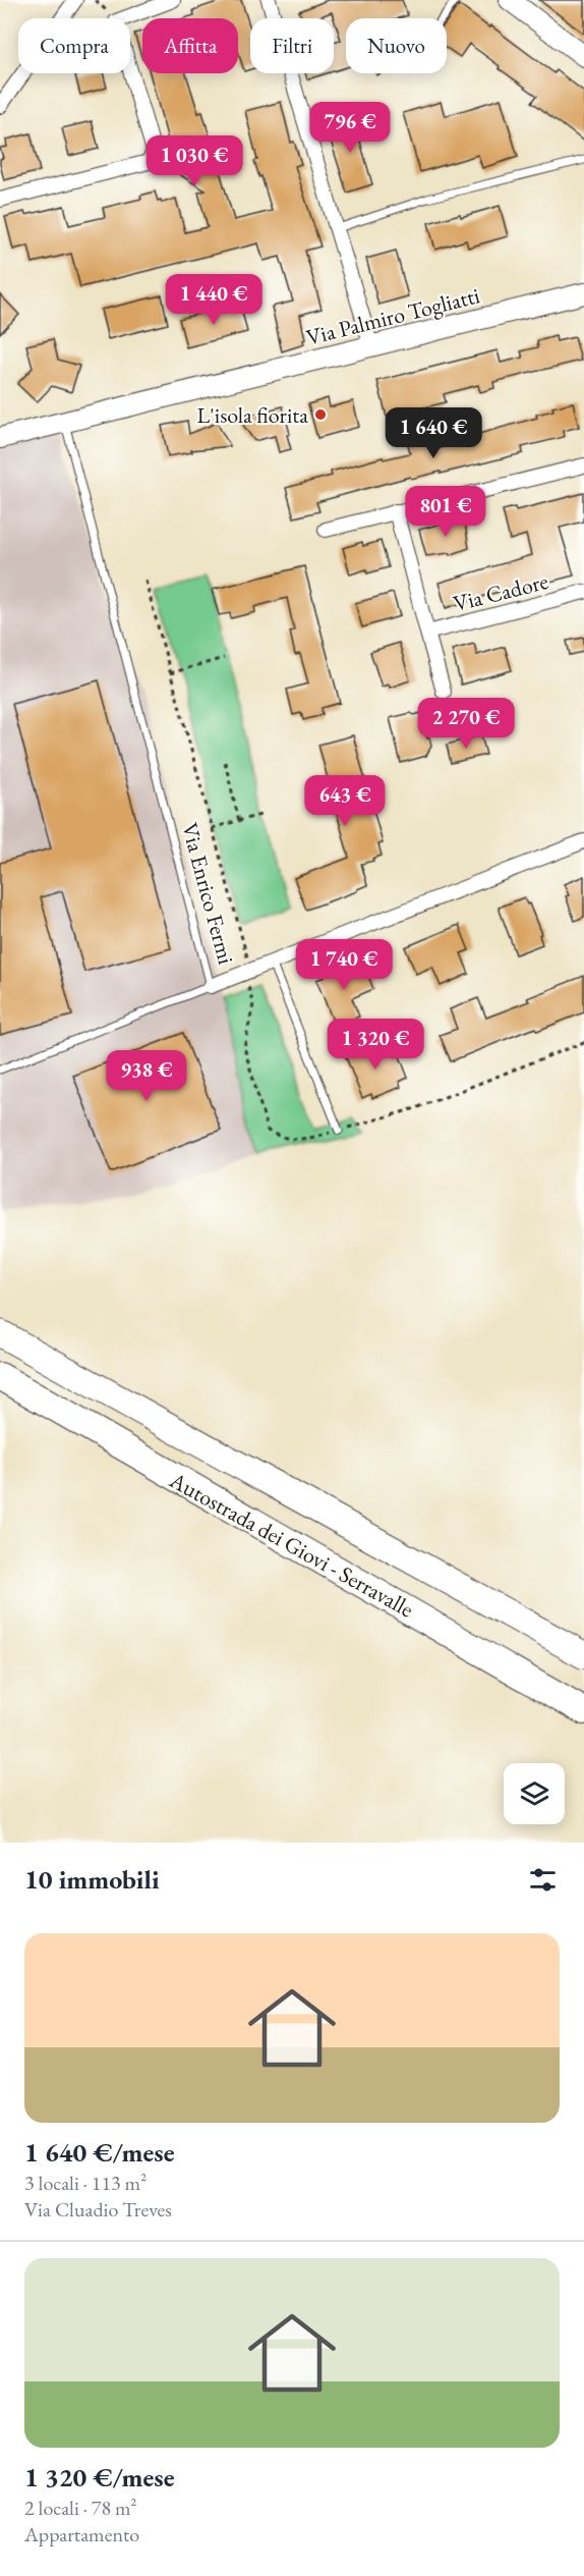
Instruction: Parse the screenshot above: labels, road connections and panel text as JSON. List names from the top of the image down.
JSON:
{
  "streets": {
    "highway": ["Autostrada dei Giovi - Serravalle"],
    "street": ["Via Palmiro Togliatti", "Via Cadore", "Via Enrico Fermi"]
  },
  "crossings": [
    ["Via Palmiro Togliatti", "Via Enrico Fermi"]
  ],
  "places": ["L'isola fiorita"],
  "page": {
    "chip": [
      "Compra",
      "Affitta",
      "Filtri",
      "Nuovo"
    ],
    "price": [
      "796 €",
      "1 030 €",
      "1 440 €",
      "1 640 €",
      "801 €",
      "2 270 €",
      "643 €",
      "1 740 €",
      "1 320 €",
      "938 €"
    ],
    "heading": "10 immobili",
    "list": [
      {
        "name": "1 640 €/mese",
        "note": "3 locali · 113 m² · Via Cluadio Treves"
      },
      {
        "name": "1 320 €/mese",
        "note": "2 locali · 78 m² · Appartamento"
      }
    ]
  }
}
